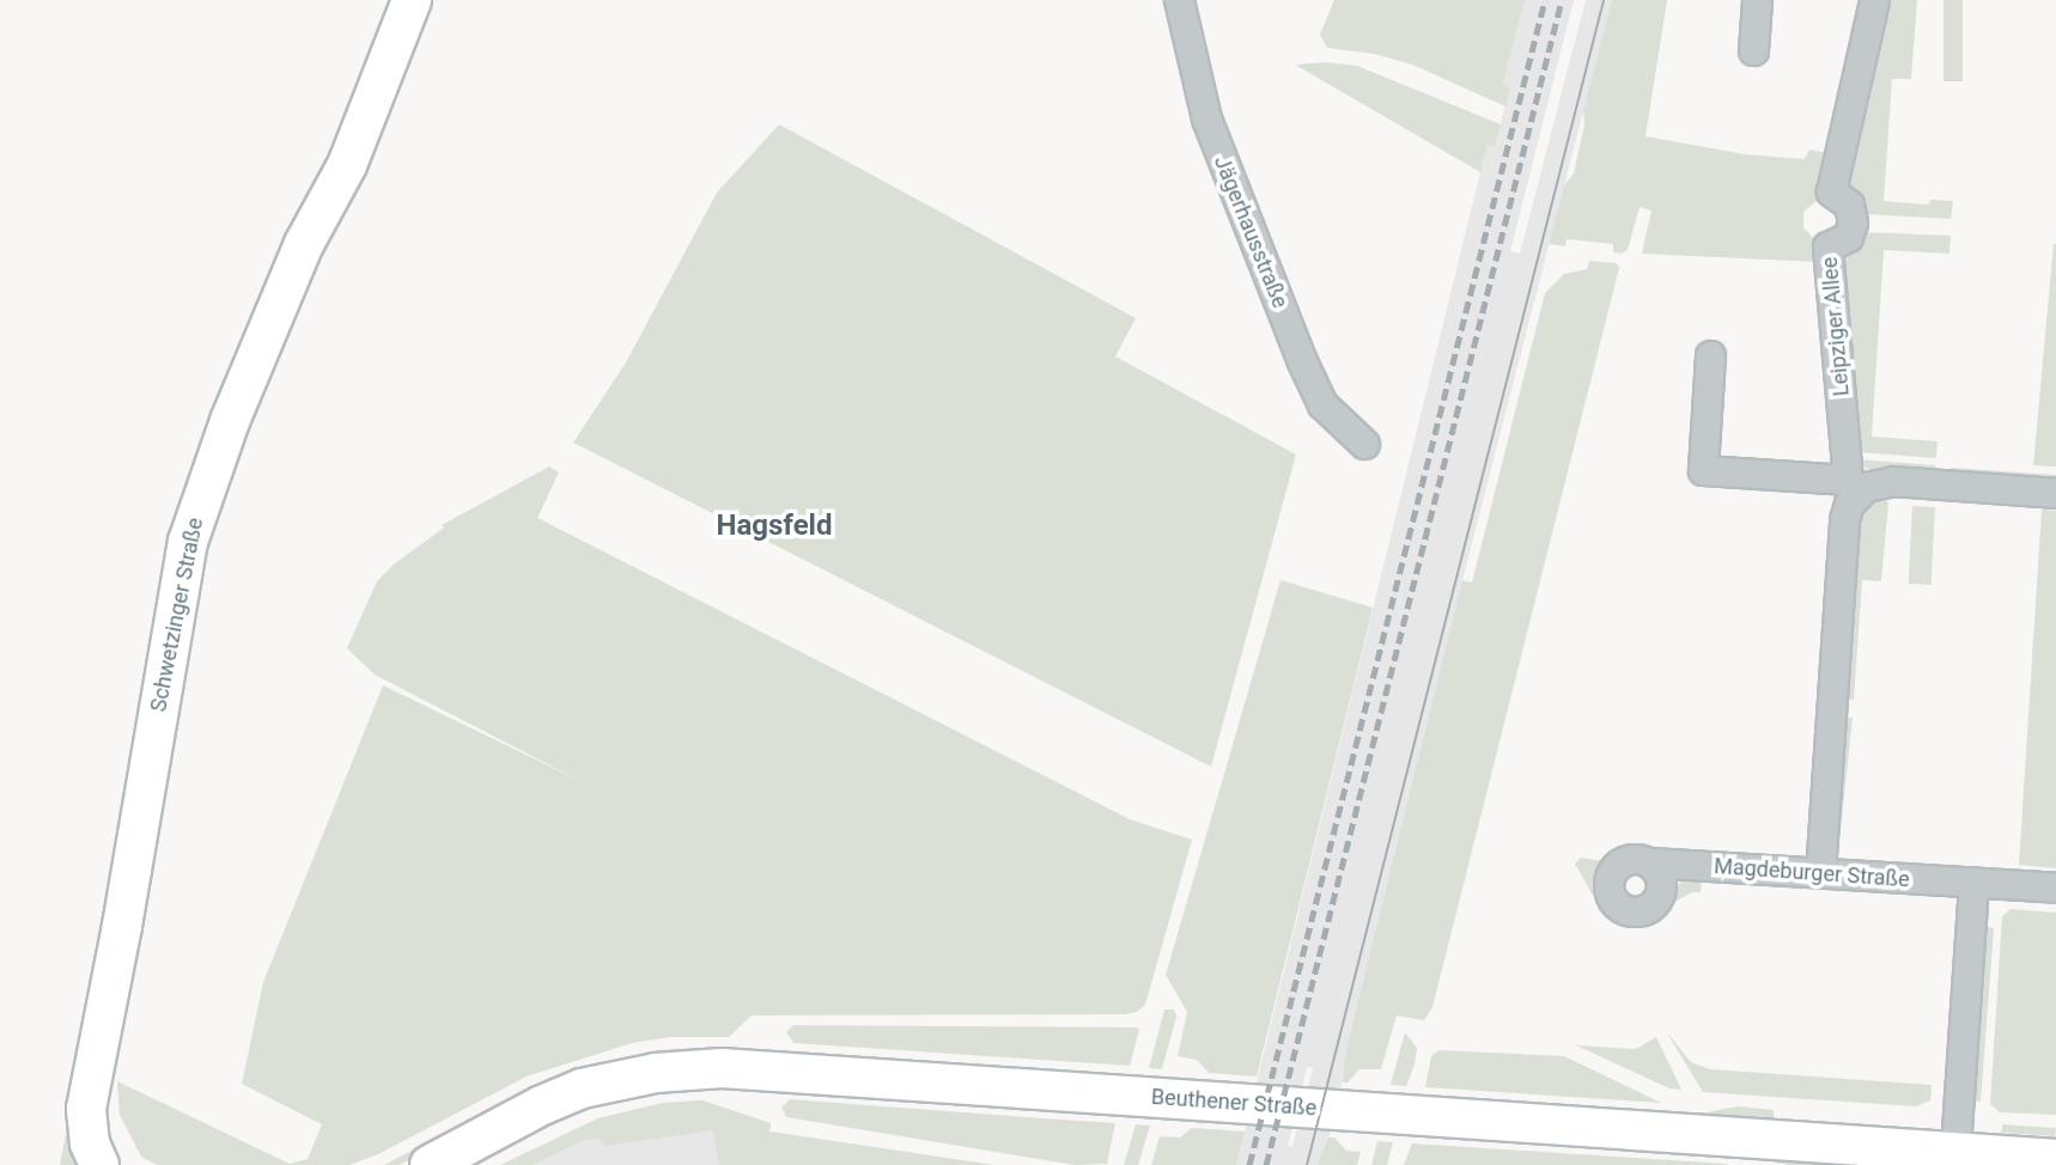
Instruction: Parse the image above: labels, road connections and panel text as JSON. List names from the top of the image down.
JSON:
{
  "streets": {
    "main road": ["Schwetzinger Straße", "Beuthener Straße"],
    "street": ["Jägerhausstraße", "Leipziger Allee", "Magdeburger Straße"]
  },
  "crossings": [
    ["Leipziger Allee", "Magdeburger Straße"]
  ],
  "districts": ["Hagsfeld"]
}
